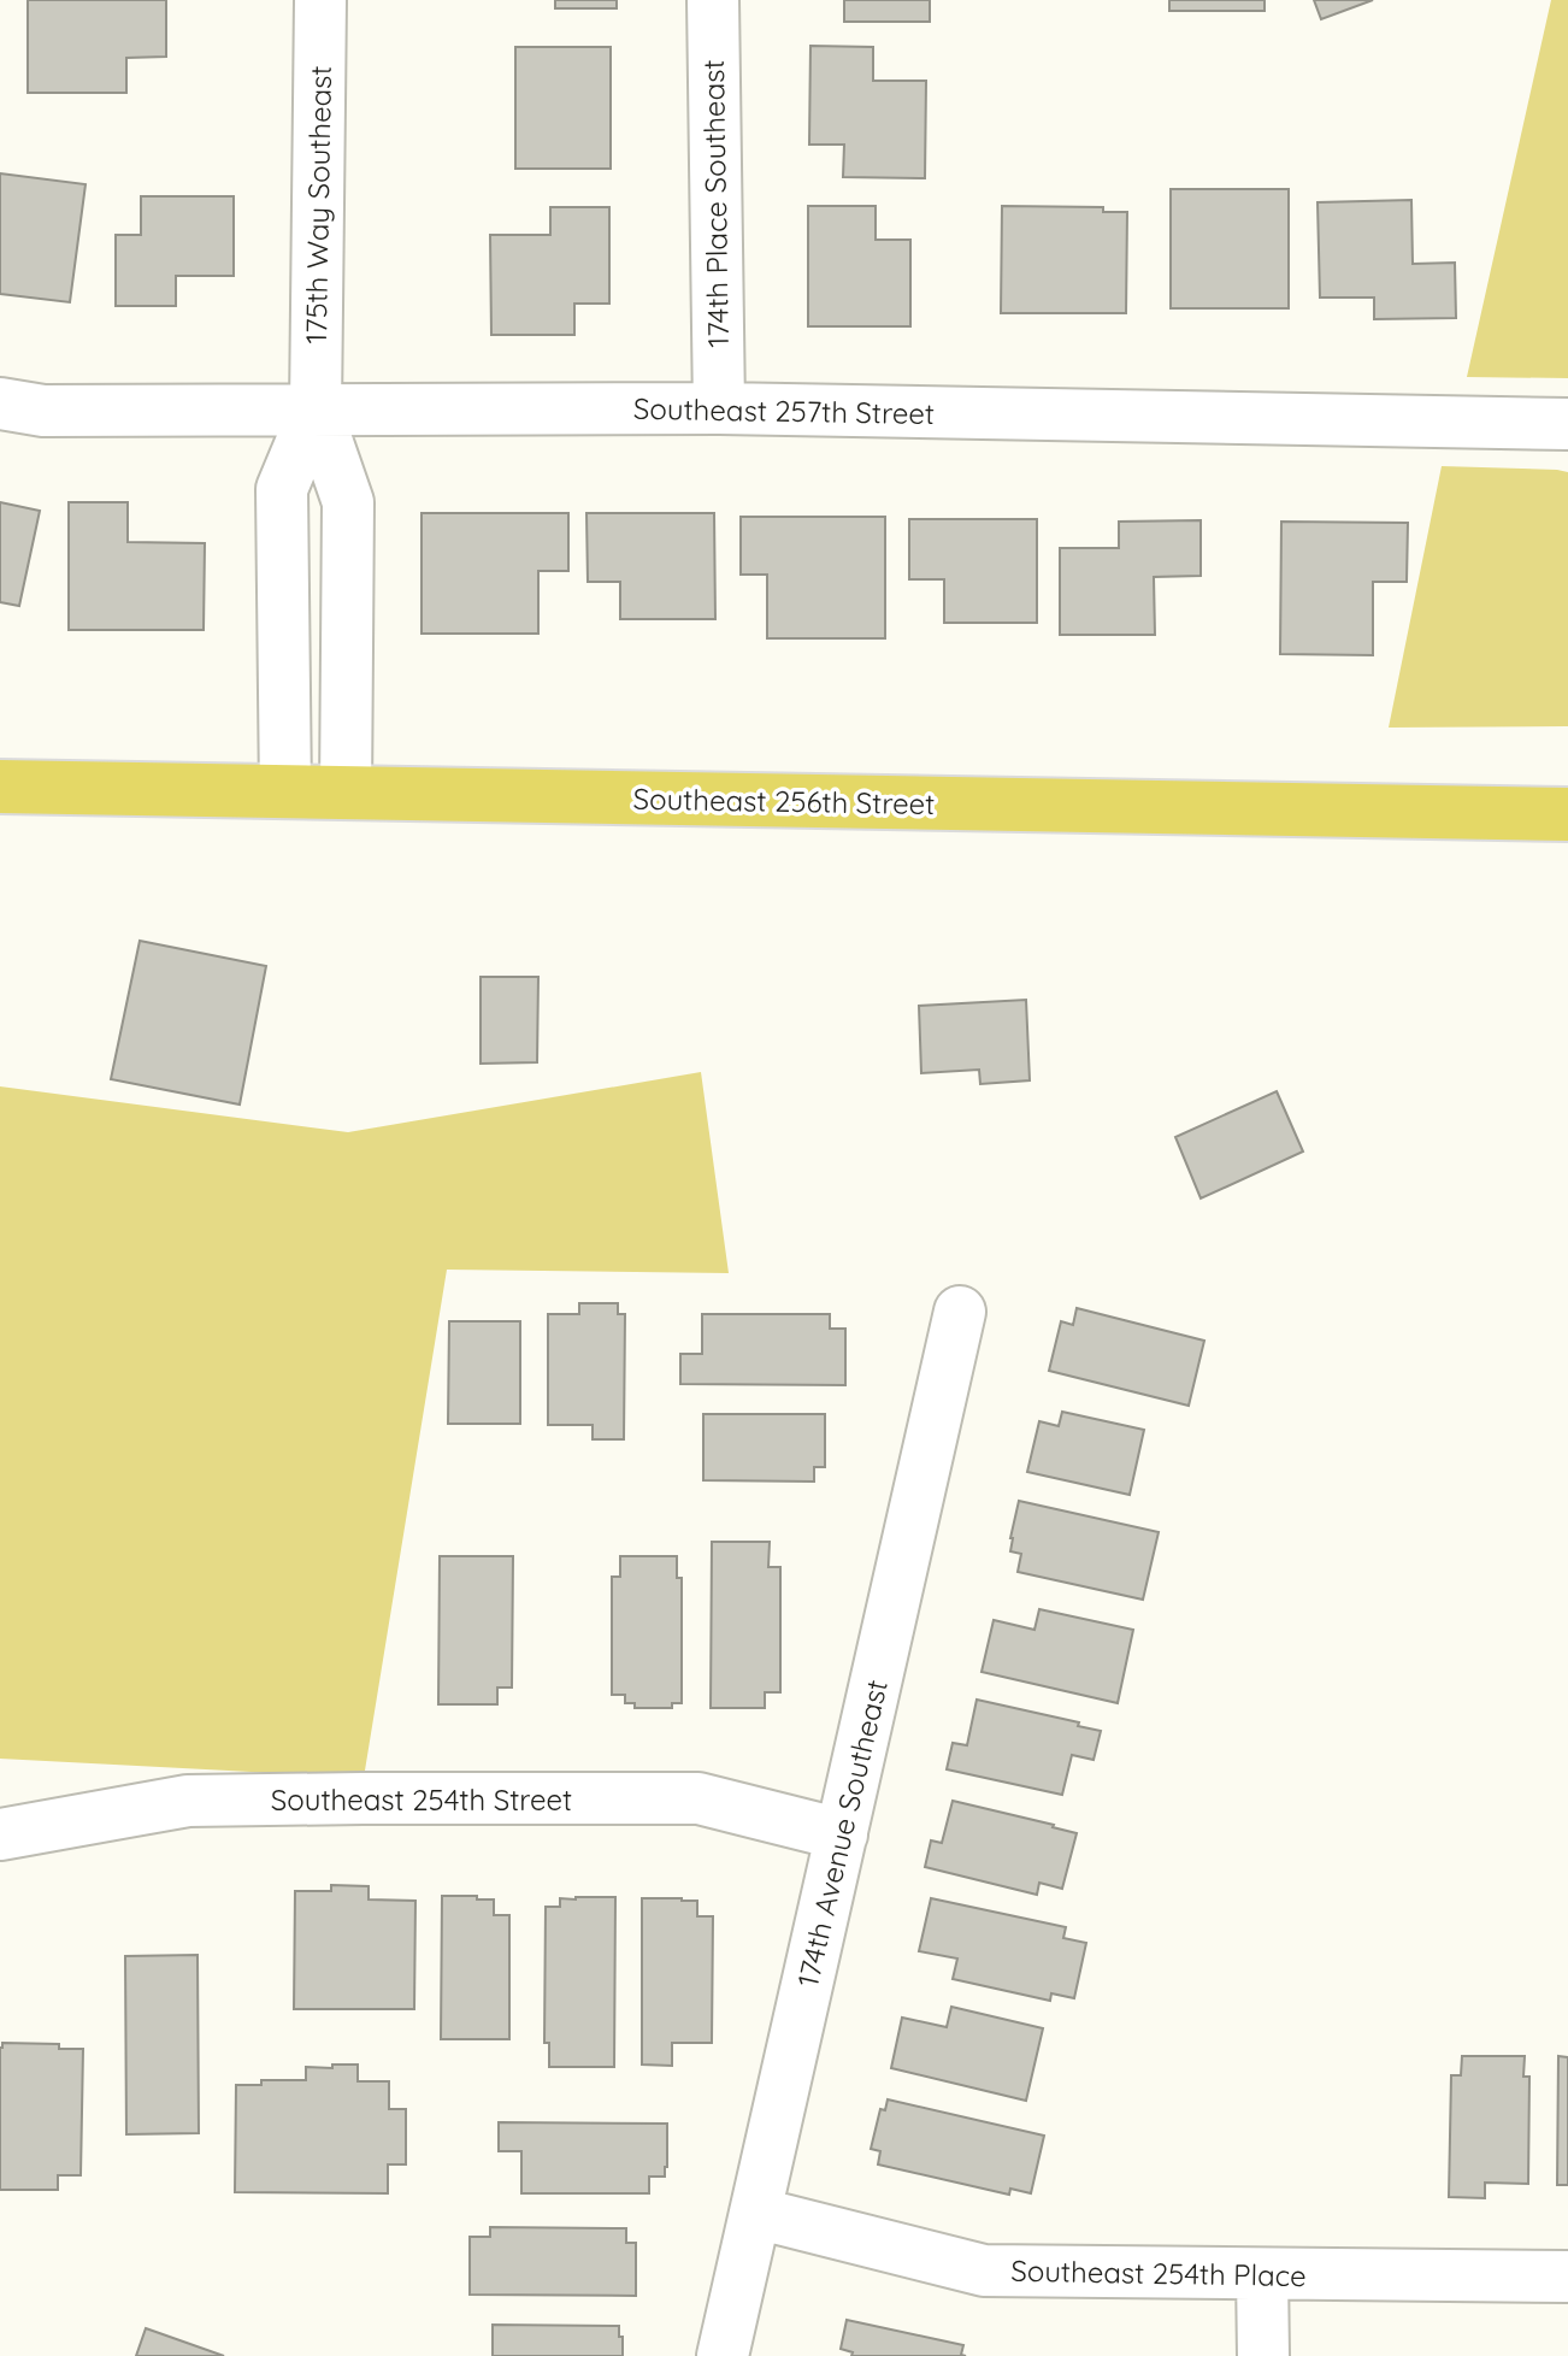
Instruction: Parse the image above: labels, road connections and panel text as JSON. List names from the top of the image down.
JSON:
{
  "streets": {
    "main road": ["Southeast 256th Street"],
    "street": [
      "174th Place Southeast",
      "175th Way Southeast",
      "Southeast 257th Street",
      "Southeast 254th Street",
      "174th Avenue Southeast",
      "Southeast 254th Place"
    ]
  },
  "crossings": [
    ["174th Place Southeast", "Southeast 257th Street"],
    ["175th Way Southeast", "Southeast 257th Street"],
    ["175th Way Southeast", "Southeast 256th Street"],
    ["Southeast 254th Street", "174th Avenue Southeast"],
    ["174th Avenue Southeast", "Southeast 254th Place"]
  ]
}
